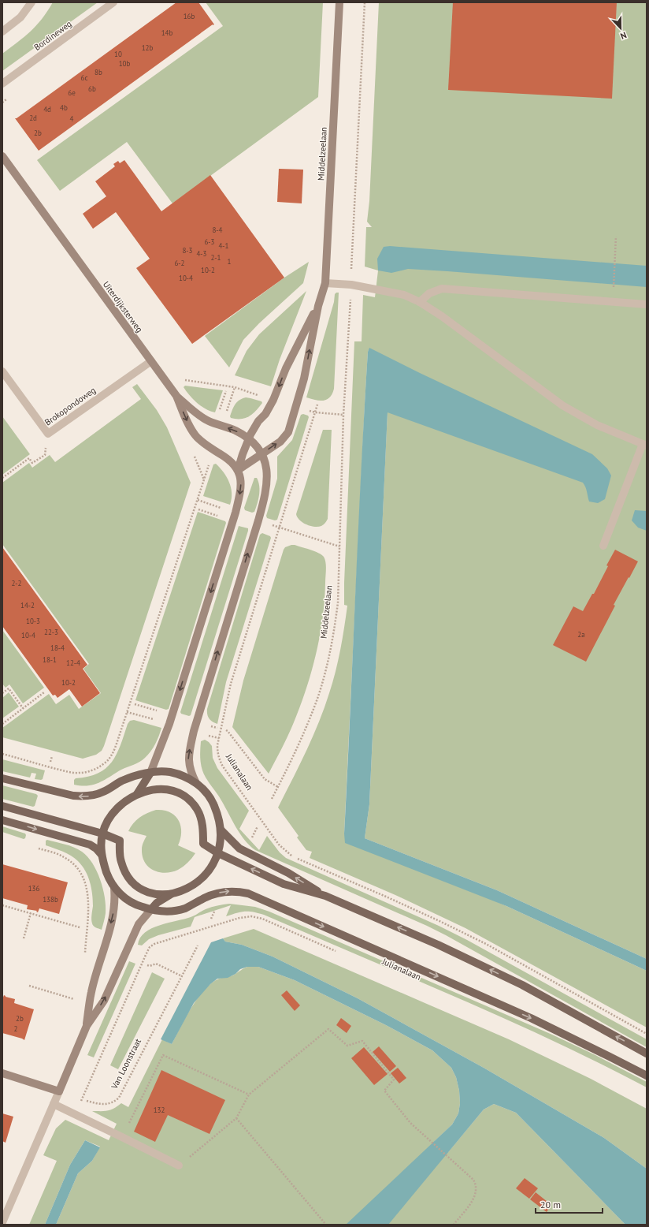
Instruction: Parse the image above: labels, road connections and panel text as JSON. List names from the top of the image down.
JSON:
{
  "streets": {
    "main road": ["Julianalaan"],
    "street": [
      "Bordineweg",
      "Middelzeelaan",
      "Uiterdijksterweg",
      "Brokopondoweg"
    ],
    "path": ["Van Loonstraat"]
  },
  "crossings": [
    ["Middelzeelaan", "Uiterdijksterweg"],
    ["Uiterdijksterweg", "Brokopondoweg"]
  ],
  "one_way": ["Julianalaan"],
  "house_numbers": [
    "16b",
    "14b",
    "12b",
    "10",
    "10b",
    "8b",
    "6c",
    "6b",
    "6e",
    "4b",
    "4d",
    "2d",
    "4",
    "2b",
    "8-4",
    "6-3",
    "4-1",
    "8-3",
    "4-3",
    "2-1",
    "1",
    "6-2",
    "10-2",
    "10-4",
    "2-2",
    "14-2",
    "10-3",
    "22-3",
    "2a",
    "10-4",
    "18-4",
    "18-1",
    "12-4",
    "10-2",
    "136",
    "138b",
    "2b",
    "2",
    "132"
  ],
  "scale_bar": "20 m",
  "north": "bottom"
}
